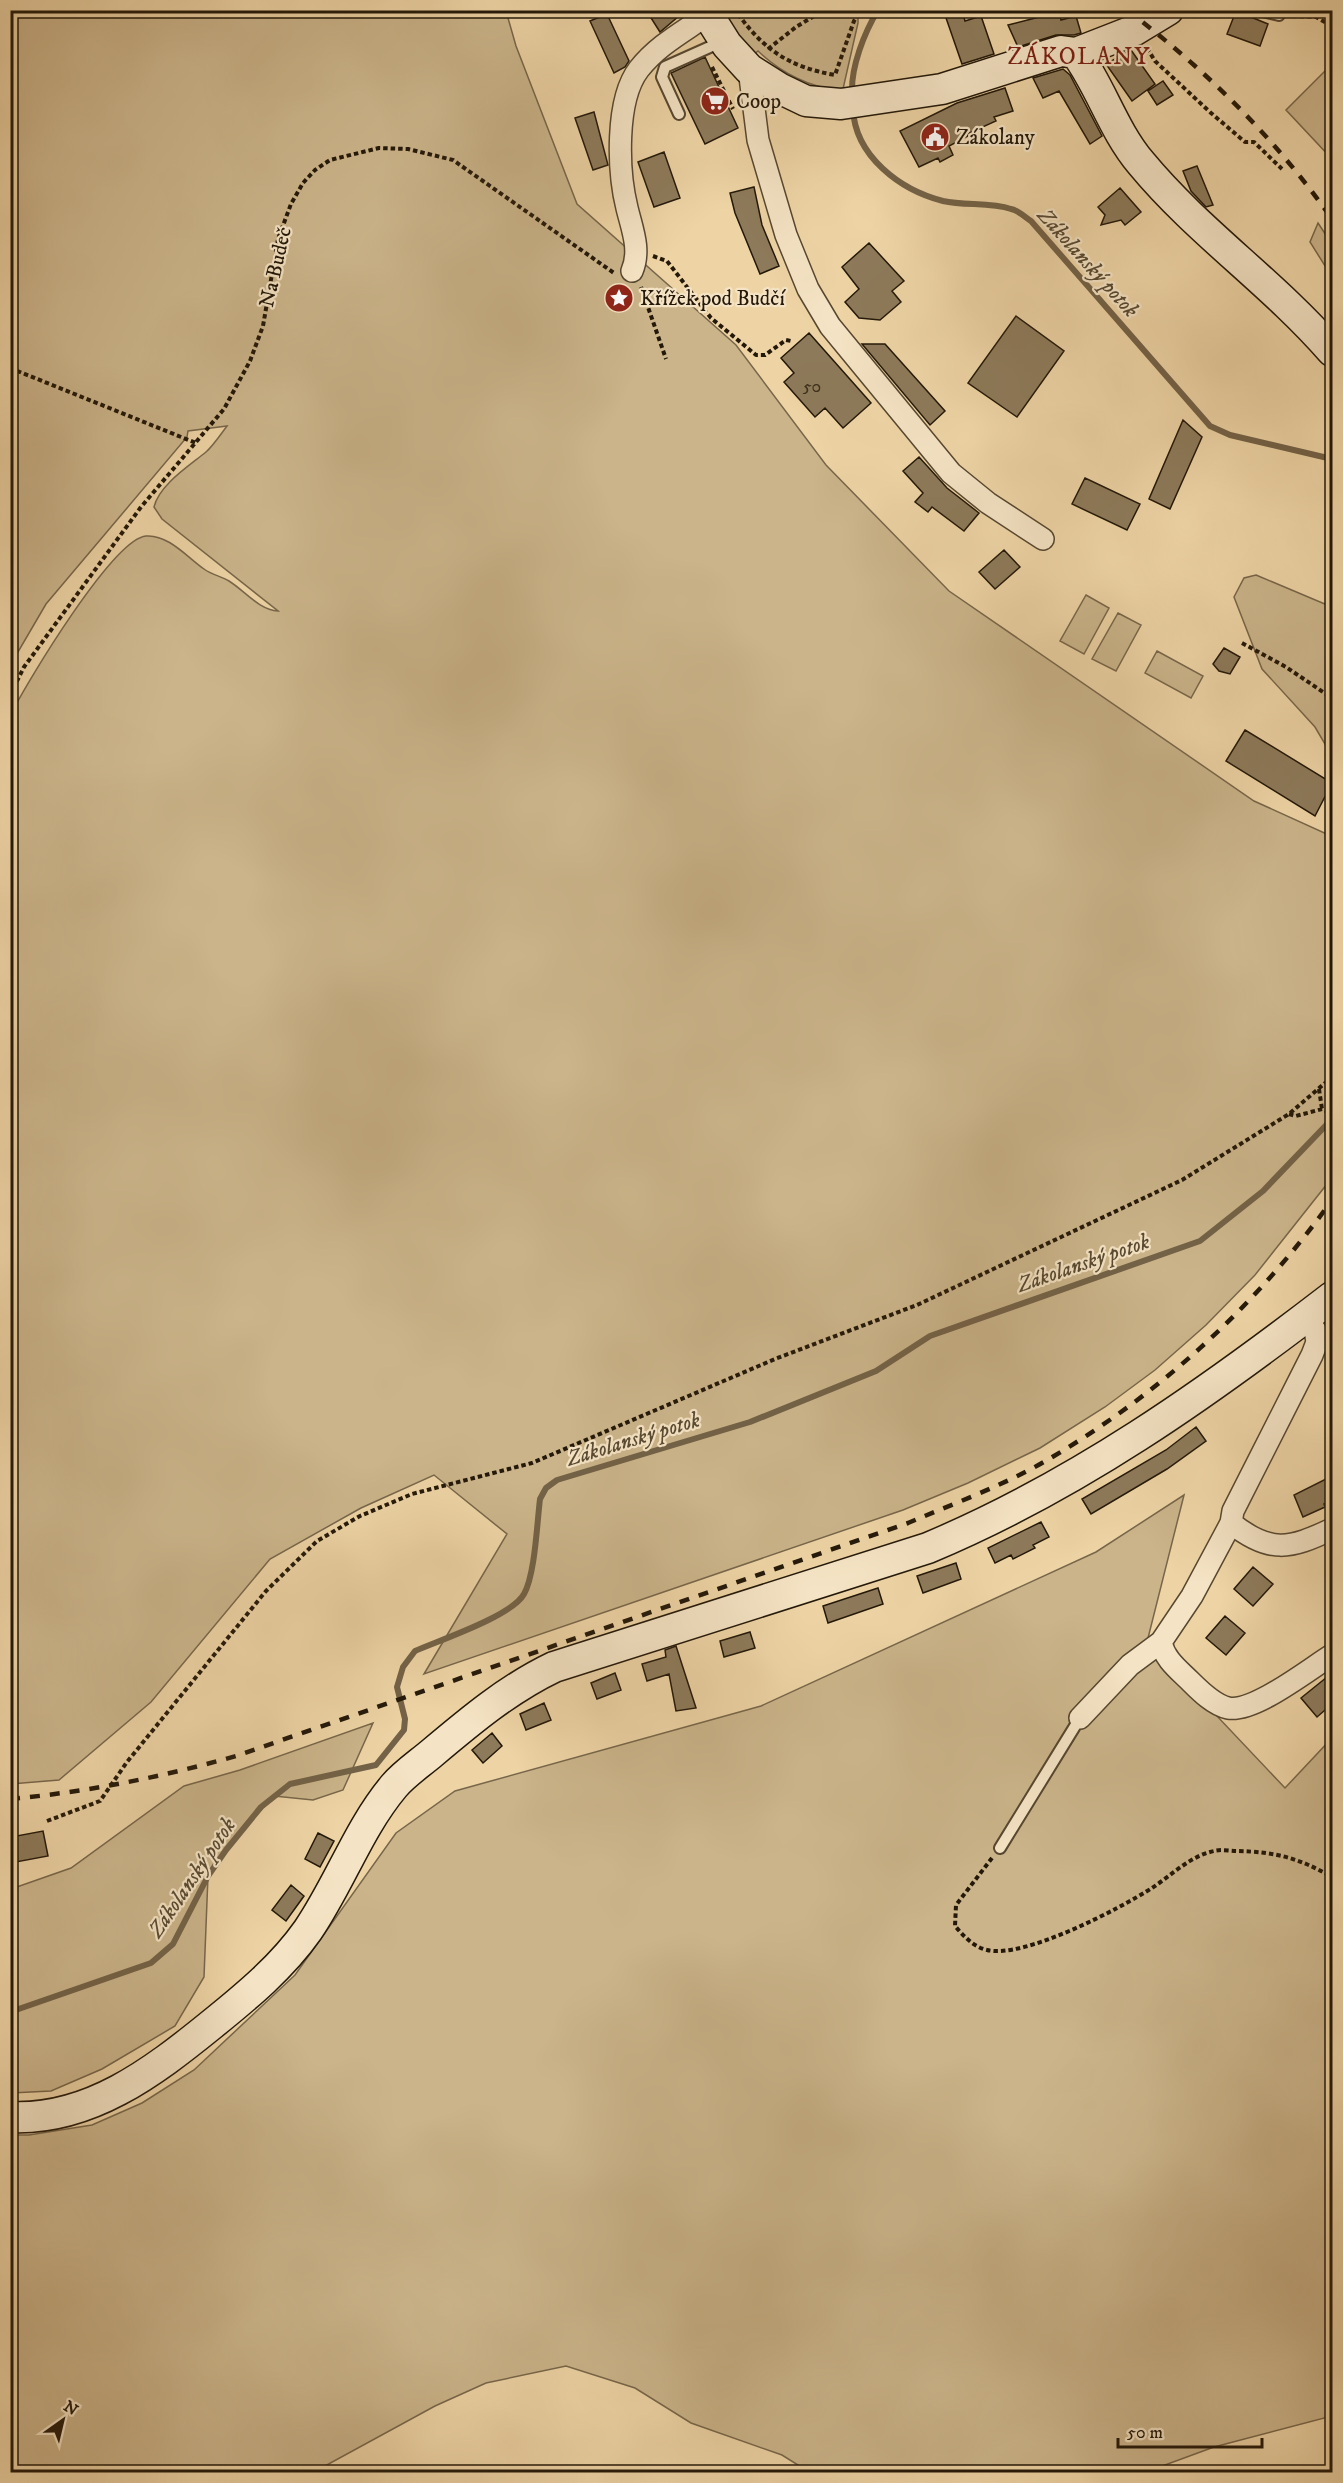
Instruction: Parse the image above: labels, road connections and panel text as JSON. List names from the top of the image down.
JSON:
{
  "streets": {
    "path": ["Na Budeč"]
  },
  "districts": ["ZÁKOLANY"],
  "water": ["Zákolanský potok"],
  "places": {
    "supermarket": ["Coop"],
    "public building": ["Zákolany"],
    "place": ["Křížek pod Budčí"]
  },
  "house_numbers": ["50"],
  "scale_bar": "50 m",
  "north": "top right"
}
